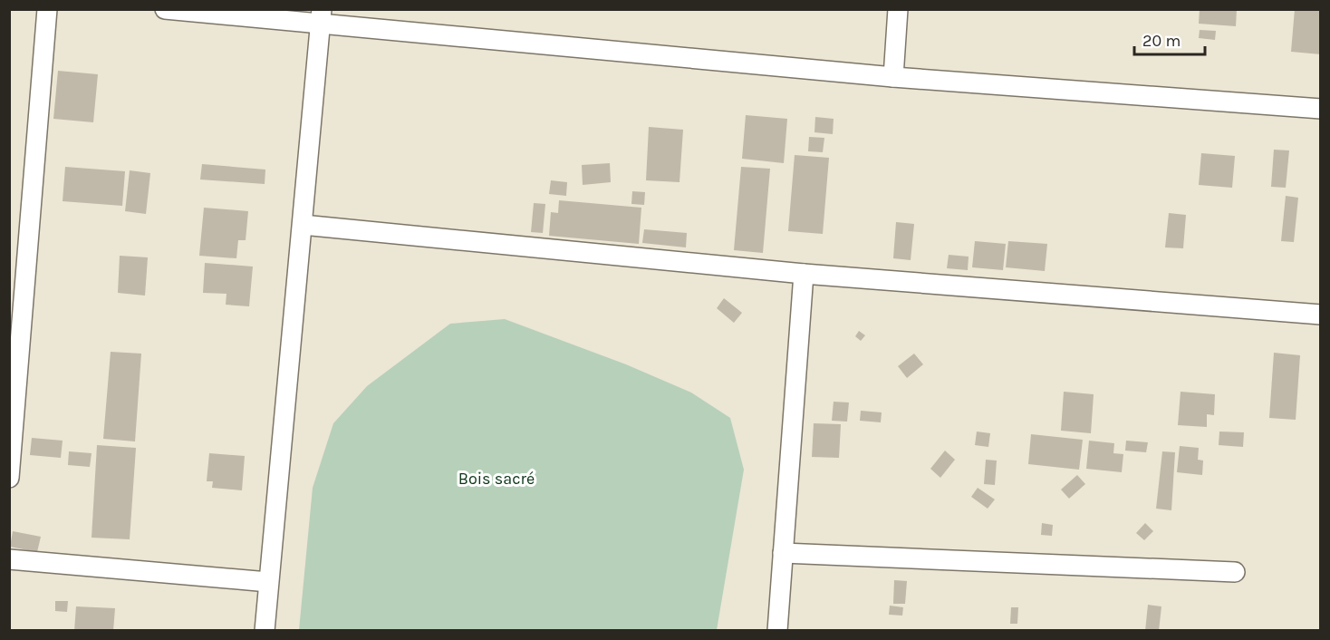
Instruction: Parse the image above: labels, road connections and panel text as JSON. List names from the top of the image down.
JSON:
{
  "parks": ["Bois sacré"],
  "scale_bar": "20 m"
}
